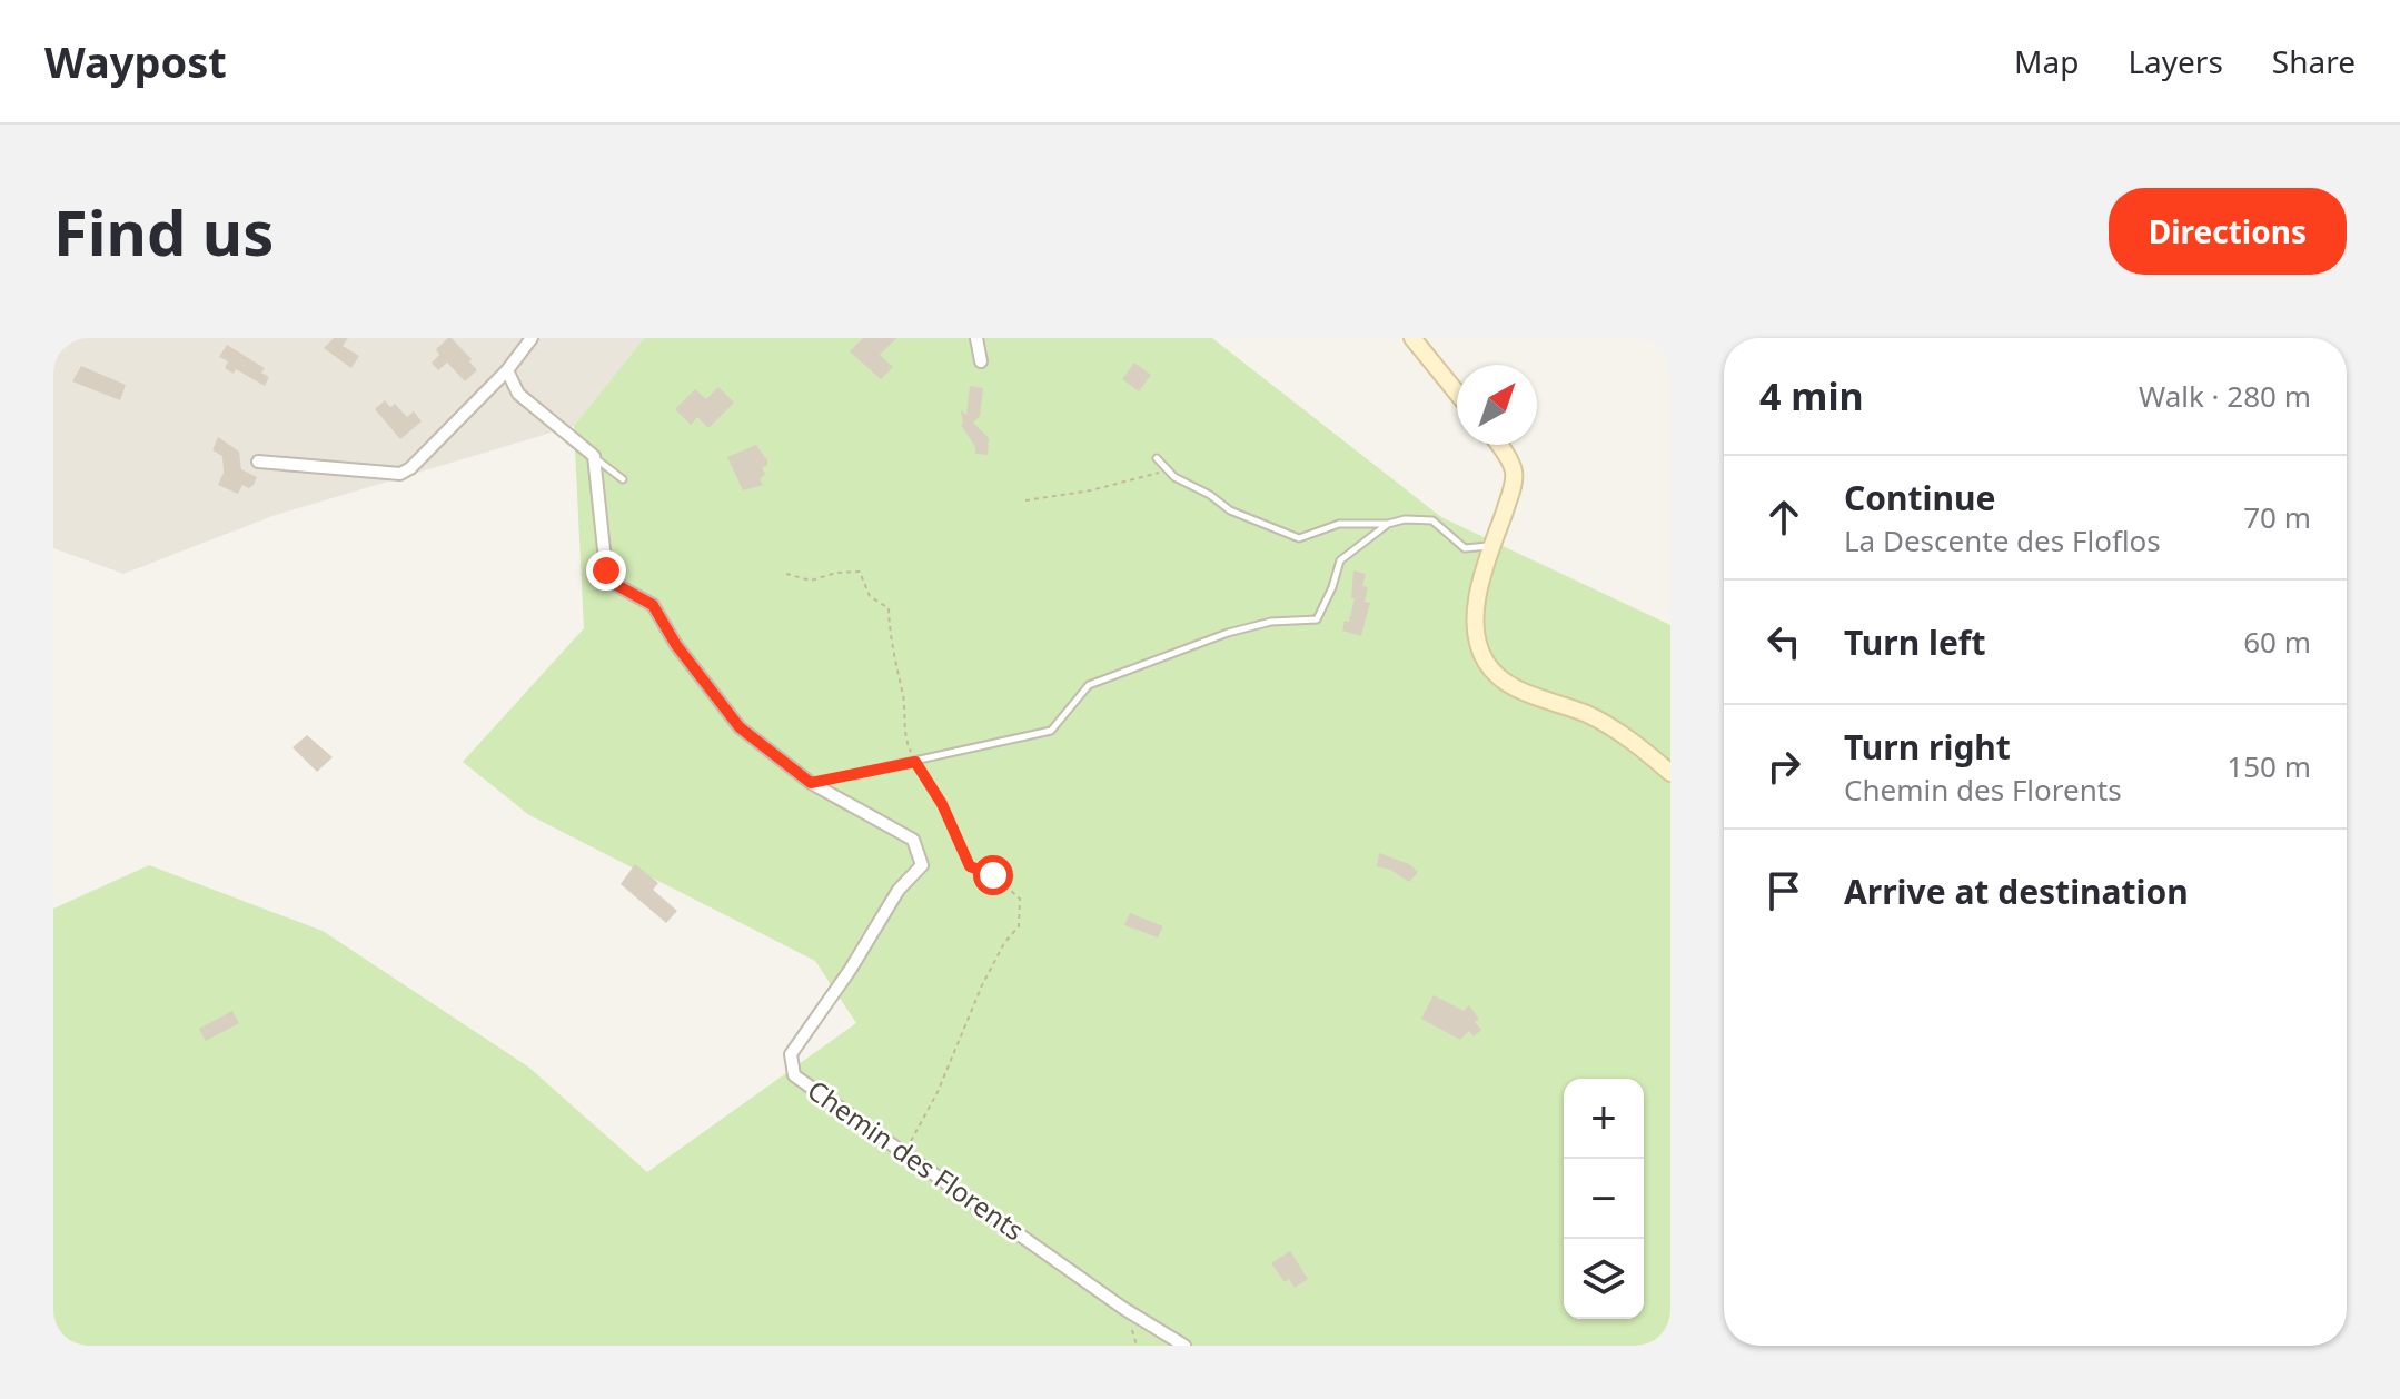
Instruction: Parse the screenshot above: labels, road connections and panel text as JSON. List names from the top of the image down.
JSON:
{
  "streets": {
    "street": ["Chemin des Florents"]
  },
  "north": "top right",
  "page": {
    "header": "Waypost",
    "nav": ["Map", "Layers", "Share"],
    "buttons": "Directions",
    "title": "Find us",
    "heading": ["4 min", "Walk · 280 m"],
    "list": [
      ["Continue", "La Descente des Floflos", "70 m"],
      ["Turn left", "60 m"],
      ["Turn right", "Chemin des Florents", "150 m"],
      "Arrive at destination"
    ],
    "map_buttons": ["+", "−"]
  }
}
